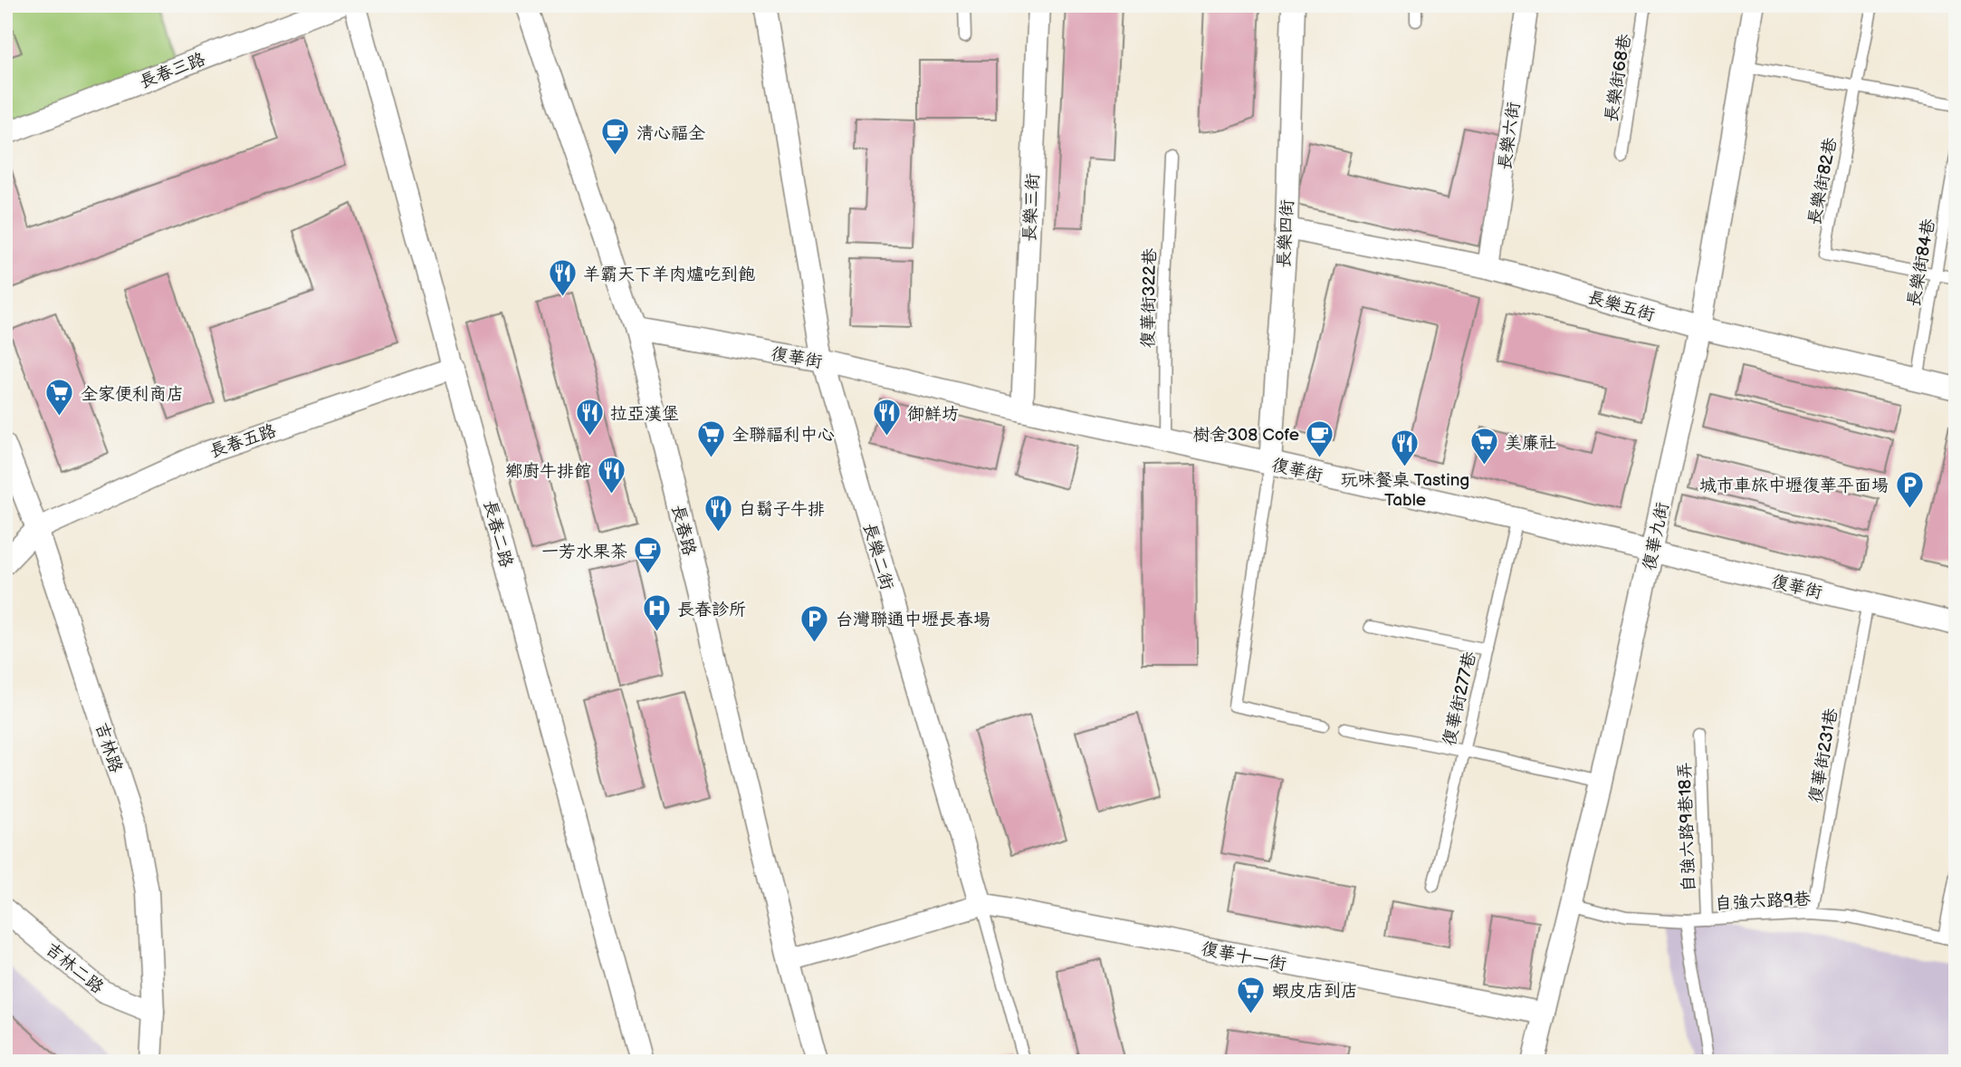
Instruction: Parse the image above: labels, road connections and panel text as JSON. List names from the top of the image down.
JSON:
{
  "streets": {
    "street": [
      "長春三路",
      "長樂六街",
      "長樂三街",
      "長樂四街",
      "長樂五街",
      "復華街",
      "長春五路",
      "長春路",
      "長春二路",
      "復華九街",
      "長樂二街",
      "吉林路",
      "復華十一街",
      "吉林二路"
    ],
    "lane": [
      "長樂街68巷",
      "長樂街82巷",
      "長樂街84巷",
      "復華街322巷",
      "復華街277巷",
      "復華街231巷",
      "自強六路9巷18弄",
      "自強六路9巷"
    ]
  },
  "crossings": [
    ["長樂六街", "長樂五街"],
    ["長樂街82巷", "長樂街84巷"],
    ["長樂三街", "復華街"],
    ["長樂四街", "長樂五街"],
    ["長樂四街", "復華街"],
    ["長樂街84巷", "長樂五街"],
    ["復華街322巷", "復華街"],
    ["長樂五街", "復華九街"],
    ["復華街", "長春路"],
    ["復華街", "復華九街"],
    ["復華街", "長樂二街"],
    ["復華街", "復華街277巷"],
    ["復華街", "復華街231巷"],
    ["長春五路", "長春二路"],
    ["長春五路", "吉林路"],
    ["復華九街", "自強六路9巷"],
    ["復華九街", "復華十一街"],
    ["長樂二街", "復華十一街"],
    ["吉林路", "吉林二路"],
    ["復華街231巷", "自強六路9巷"],
    ["自強六路9巷18弄", "自強六路9巷"]
  ],
  "places": {
    "cafe": ["清心福全", "樹舍308 Cofe", "一芳水果茶"],
    "restaurant": [
      "羊霸天下羊肉爐吃到飽",
      "拉亞漢堡",
      "御鮮坊",
      "玩味餐桌 Tasting Table",
      "鄉廚牛排館",
      "白鬍子牛排"
    ],
    "supermarket": [
      "全家便利商店",
      "全聯福利中心",
      "美廉社",
      "蝦皮店到店"
    ],
    "parking": ["城市車旅中壢復華平面場", "台灣聯通中壢長春場"],
    "hospital": ["長春診所"]
  }
}
